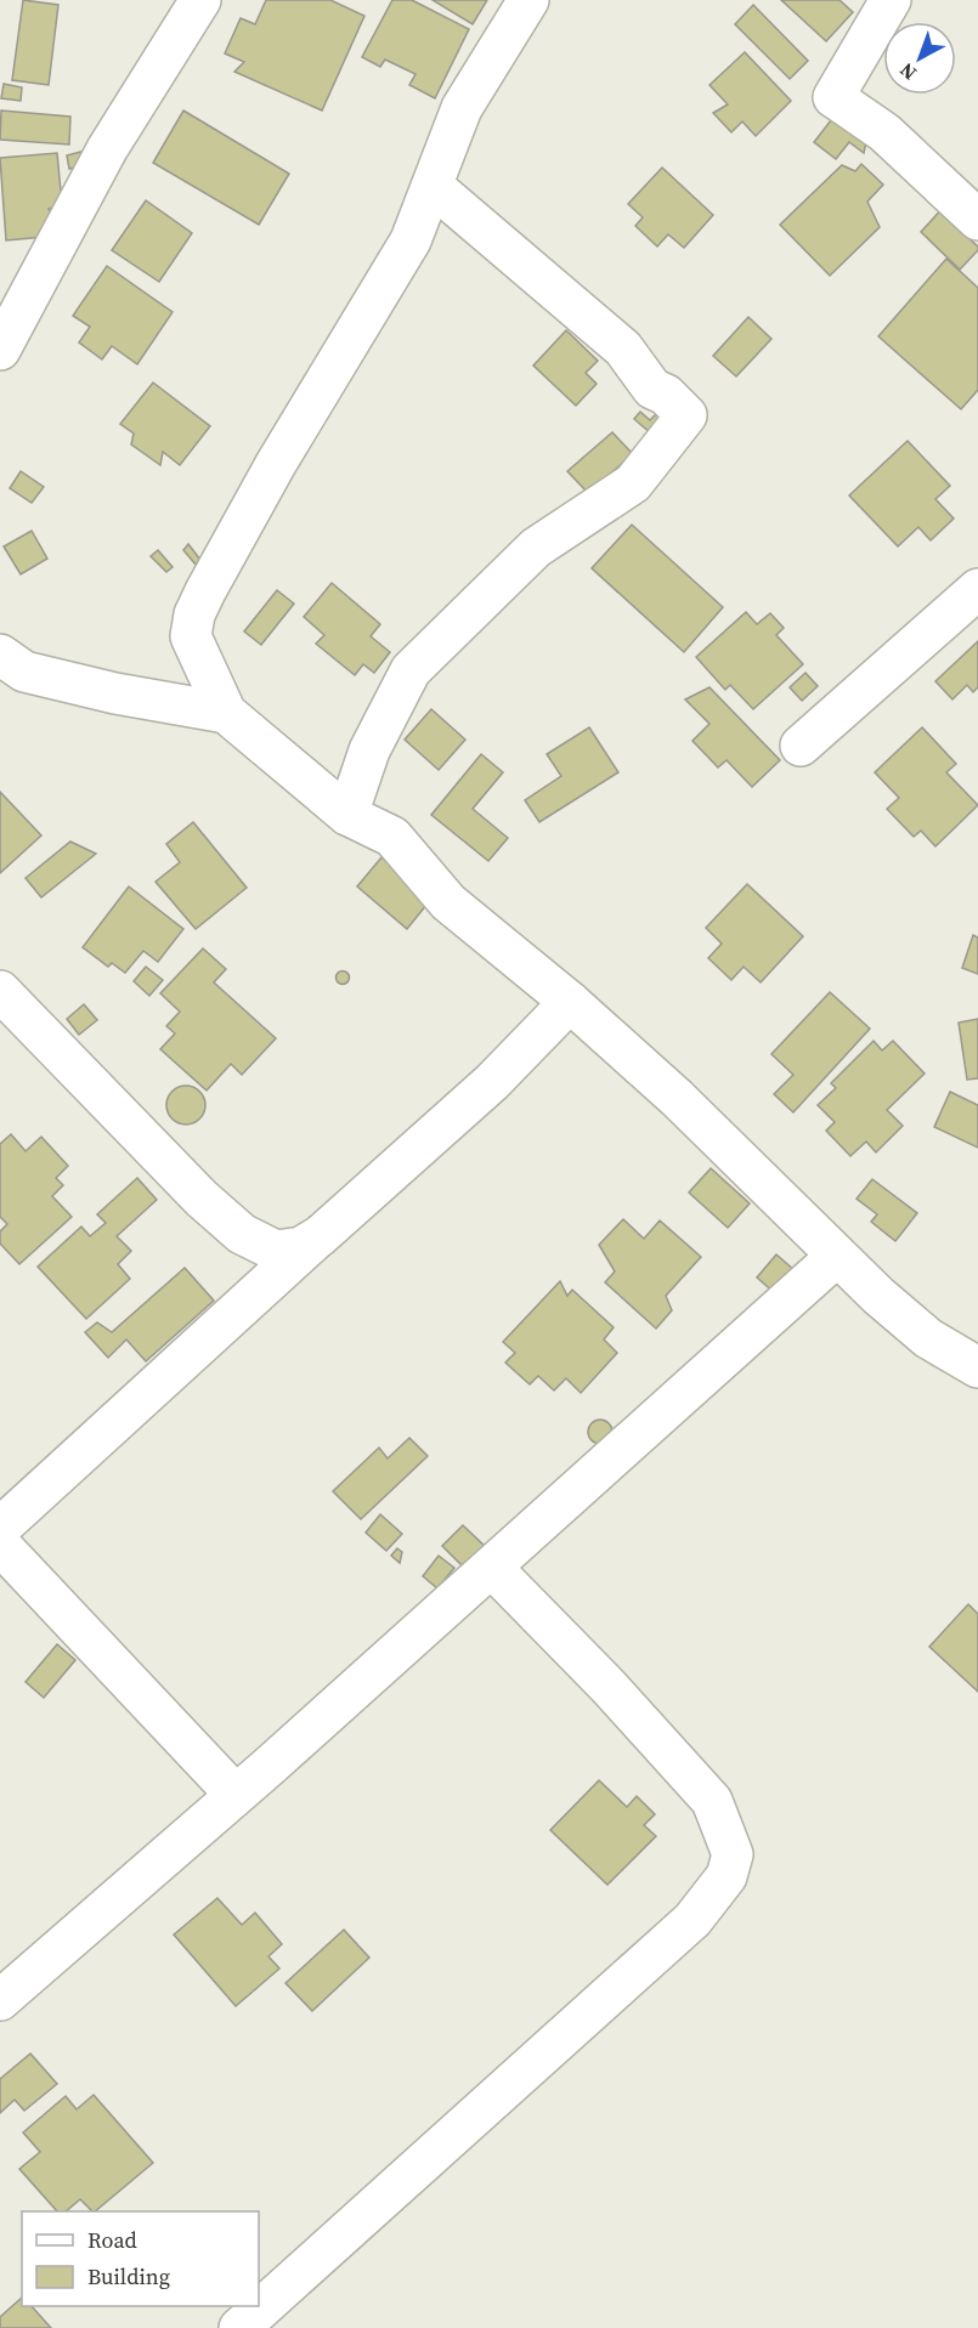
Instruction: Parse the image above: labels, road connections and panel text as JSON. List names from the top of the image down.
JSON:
{
  "legend": ["Road", "Building"],
  "north": "bottom left"
}
